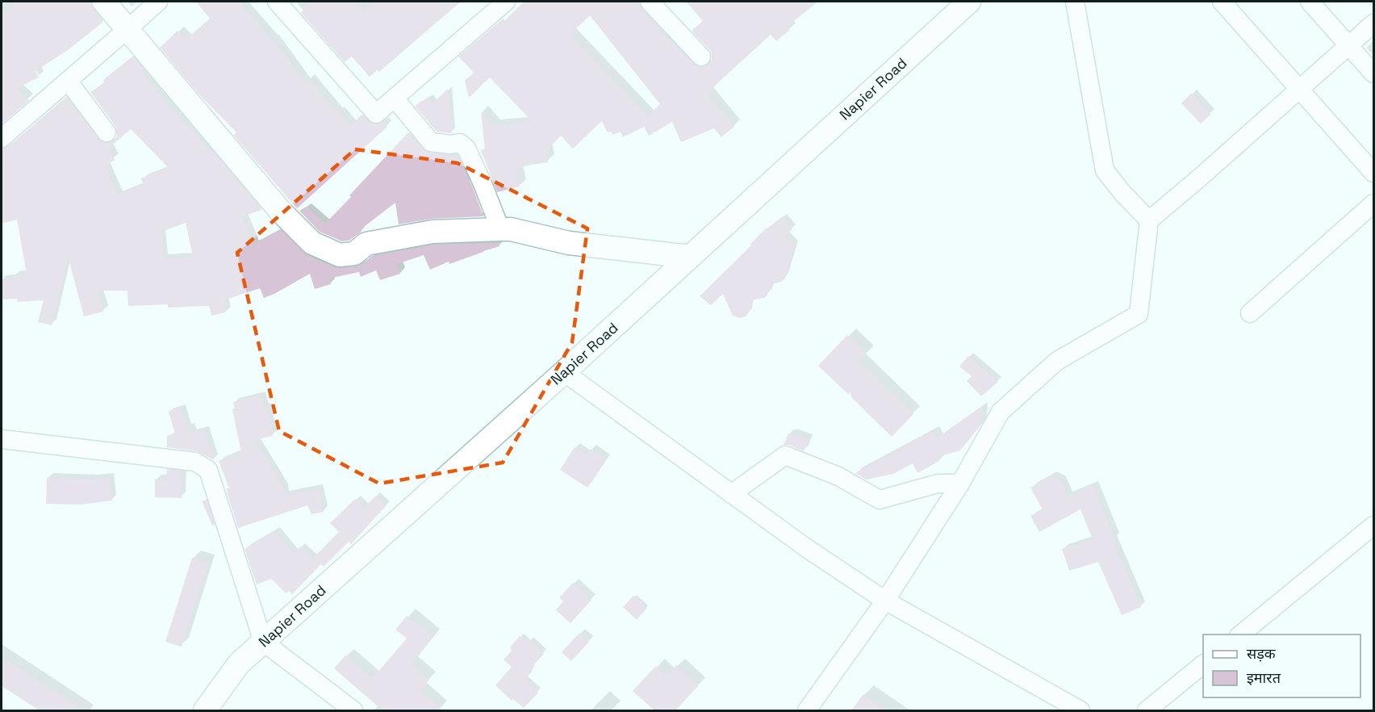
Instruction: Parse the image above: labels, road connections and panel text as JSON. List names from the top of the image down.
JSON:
{
  "streets": {
    "street": ["Napier Road"]
  },
  "legend": ["सड़क", "इमारत"]
}
